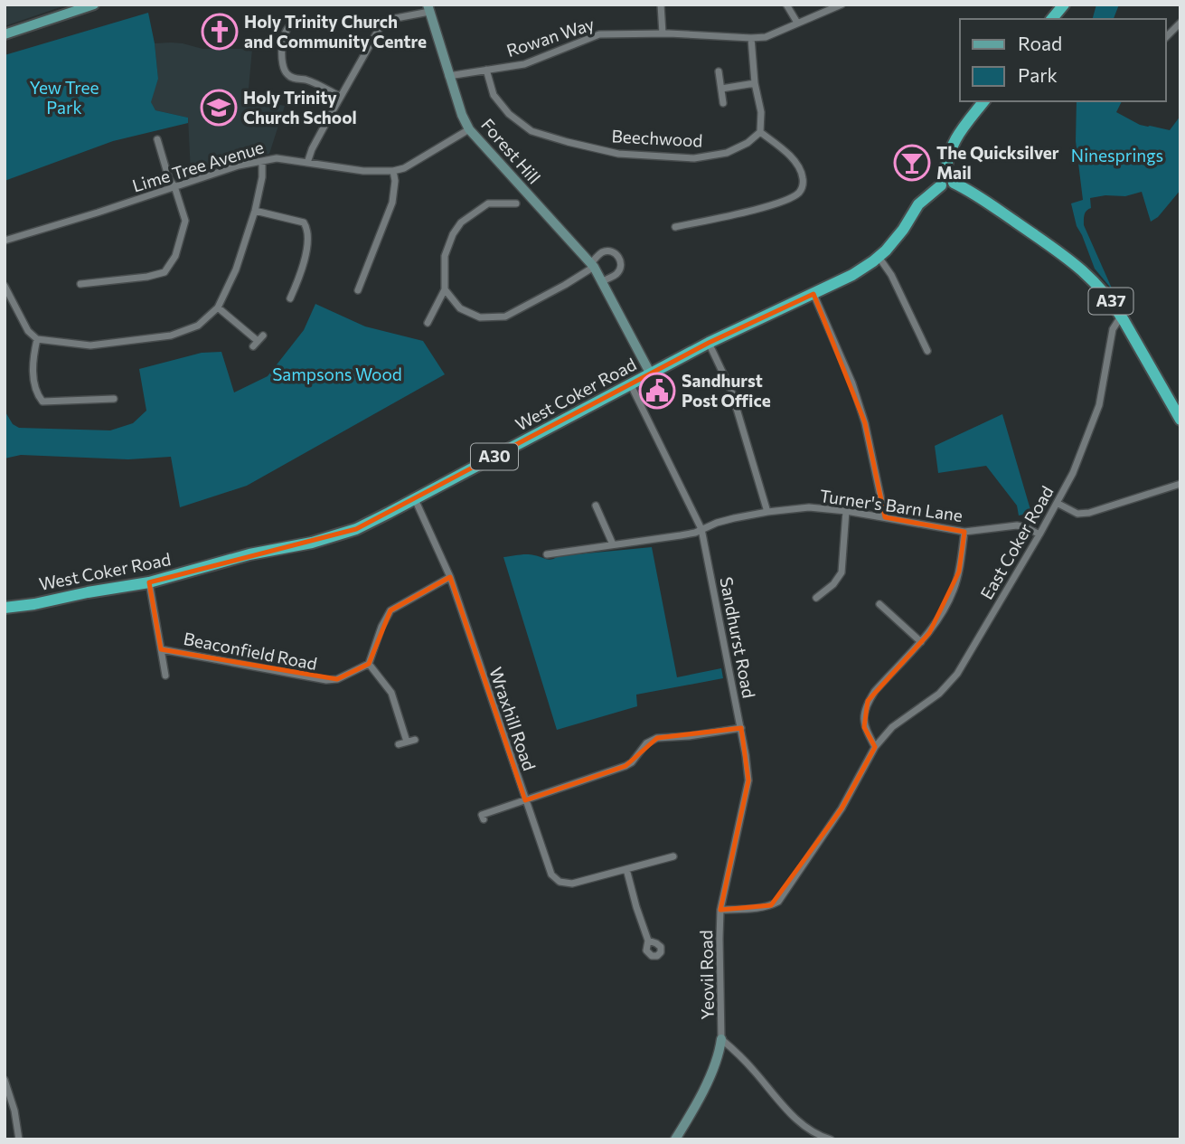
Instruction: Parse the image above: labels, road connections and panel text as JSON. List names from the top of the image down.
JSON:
{
  "streets": {
    "highway": ["A37", "West Coker Road", "A30"],
    "street": [
      "Rowan Way",
      "Beechwood",
      "Forest Hill",
      "Lime Tree Avenue",
      "Turner's Barn Lane",
      "East Coker Road",
      "Sandhurst Road",
      "Beaconfield Road",
      "Wraxhill Road",
      "Yeovil Road"
    ]
  },
  "crossings": [
    ["Rowan Way", "Beechwood"],
    ["Rowan Way", "Forest Hill"],
    ["Forest Hill", "Lime Tree Avenue"],
    ["Forest Hill", "West Coker Road"],
    ["A37", "West Coker Road"],
    ["A37", "East Coker Road"],
    ["West Coker Road", "Sandhurst Road"],
    ["West Coker Road", "Beaconfield Road"],
    ["West Coker Road", "Wraxhill Road"],
    ["Turner's Barn Lane", "East Coker Road"],
    ["Turner's Barn Lane", "Sandhurst Road"],
    ["East Coker Road", "Sandhurst Road"],
    ["East Coker Road", "Yeovil Road"],
    ["Sandhurst Road", "Yeovil Road"]
  ],
  "parks": ["Yew Tree Park", "Ninesprings", "Sampsons Wood"],
  "places": {
    "church": ["Holy Trinity Church and Community Centre"],
    "school or university": ["Holy Trinity Church School"],
    "bar": ["The Quicksilver Mail"],
    "public building": ["Sandhurst Post Office"]
  },
  "legend": ["Road", "Park"]
}
